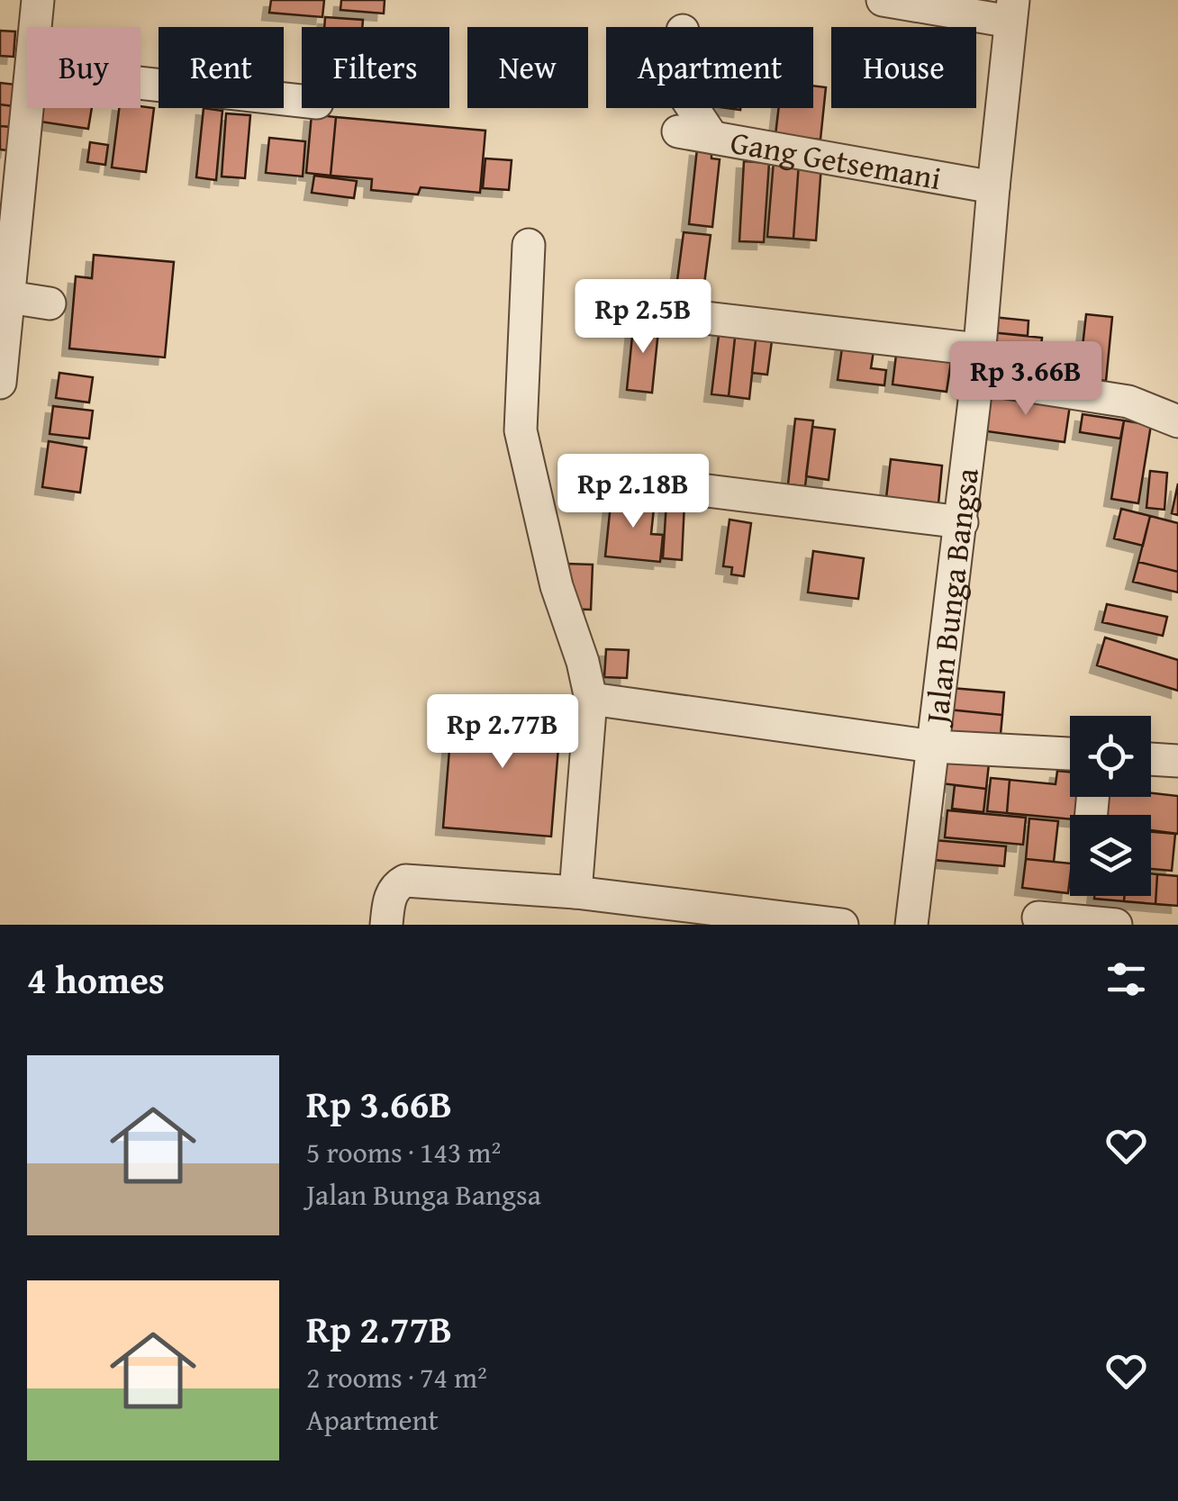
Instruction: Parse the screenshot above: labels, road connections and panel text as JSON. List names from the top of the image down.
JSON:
{
  "streets": {
    "street": ["Gang Getsemani", "Jalan Bunga Bangsa"]
  },
  "crossings": [
    ["Gang Getsemani", "Jalan Bunga Bangsa"]
  ],
  "page": {
    "chip": [
      "Buy",
      "Rent",
      "Filters",
      "New",
      "Apartment",
      "House"
    ],
    "price": [
      "Rp 2.5B",
      "Rp 3.66B",
      "Rp 2.18B",
      "Rp 2.77B"
    ],
    "heading": "4 homes",
    "list": [
      {
        "name": "Rp 3.66B",
        "note": "5 rooms · 143 m² · Jalan Bunga Bangsa"
      },
      {
        "name": "Rp 2.77B",
        "note": "2 rooms · 74 m² · Apartment"
      }
    ]
  }
}
